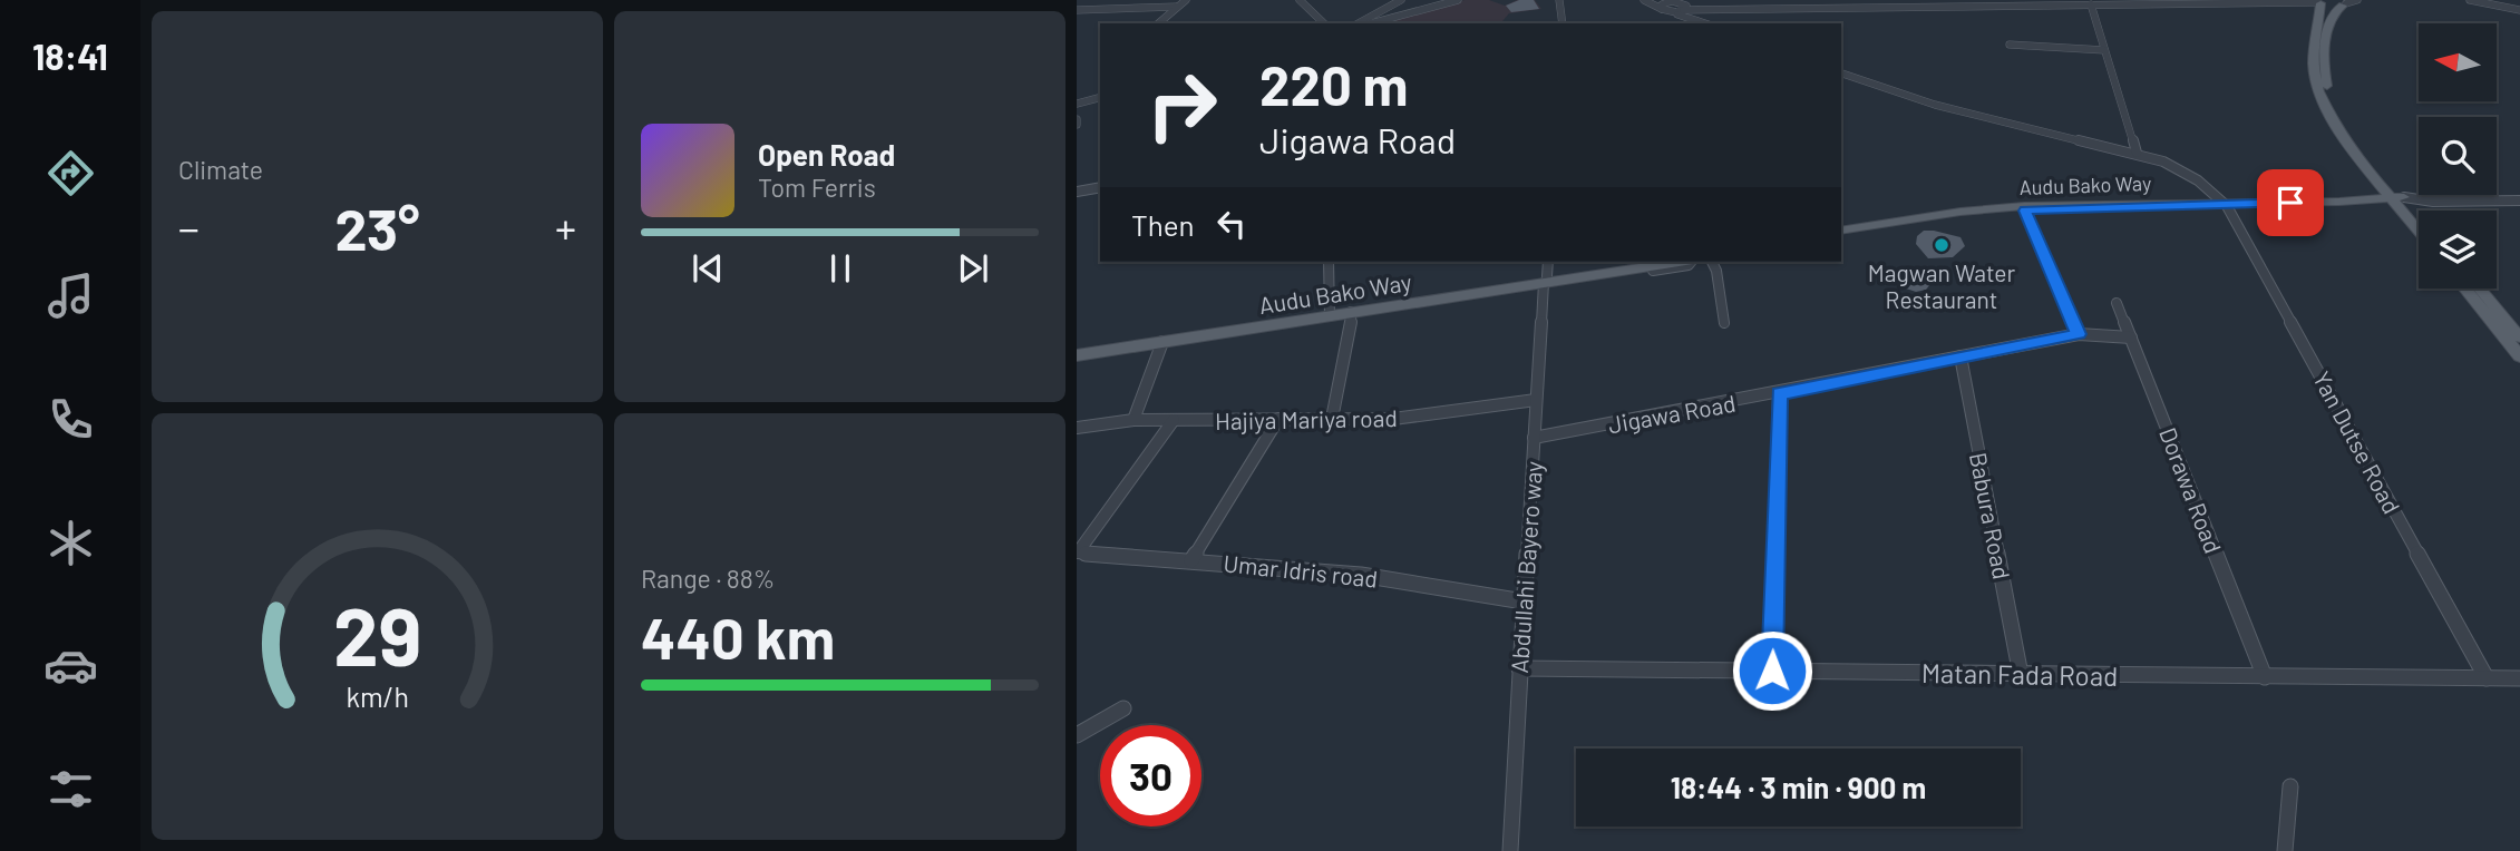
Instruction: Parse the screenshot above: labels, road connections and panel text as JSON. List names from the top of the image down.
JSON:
{
  "streets": {
    "main road": ["Audu Bako Way"],
    "street": [
      "Jigawa Road",
      "Hajiya Mariya road",
      "Yan Dutse Road",
      "Dorawa Road",
      "Babura Road",
      "Abdullahi Bayero way",
      "Umar Idris road",
      "Matan Fada Road"
    ]
  },
  "crossings": [
    ["Audu Bako Way", "Yan Dutse Road"],
    ["Audu Bako Way", "Abdullahi Bayero way"],
    ["Jigawa Road", "Dorawa Road"],
    ["Jigawa Road", "Babura Road"],
    ["Jigawa Road", "Abdullahi Bayero way"],
    ["Hajiya Mariya road", "Abdullahi Bayero way"],
    ["Yan Dutse Road", "Matan Fada Road"],
    ["Dorawa Road", "Matan Fada Road"],
    ["Babura Road", "Matan Fada Road"],
    ["Abdullahi Bayero way", "Umar Idris road"],
    ["Abdullahi Bayero way", "Matan Fada Road"]
  ],
  "places": ["Magwan Water Restaurant"],
  "north": "left",
  "page": {
    "tabs": "18:41",
    "tile": [
      "Climate",
      ["Range · 88%", "440 km"]
    ],
    "turn": ["220 m", "Jigawa Road"],
    "song": ["Open Road", "Tom Ferris"],
    "then": "Then",
    "heat": ["−", "23°", "+"],
    "limit": "30",
    "trip": "18:44 · 3 min · 900 m",
    "gauge": ["29", "km/h"]
  }
}
